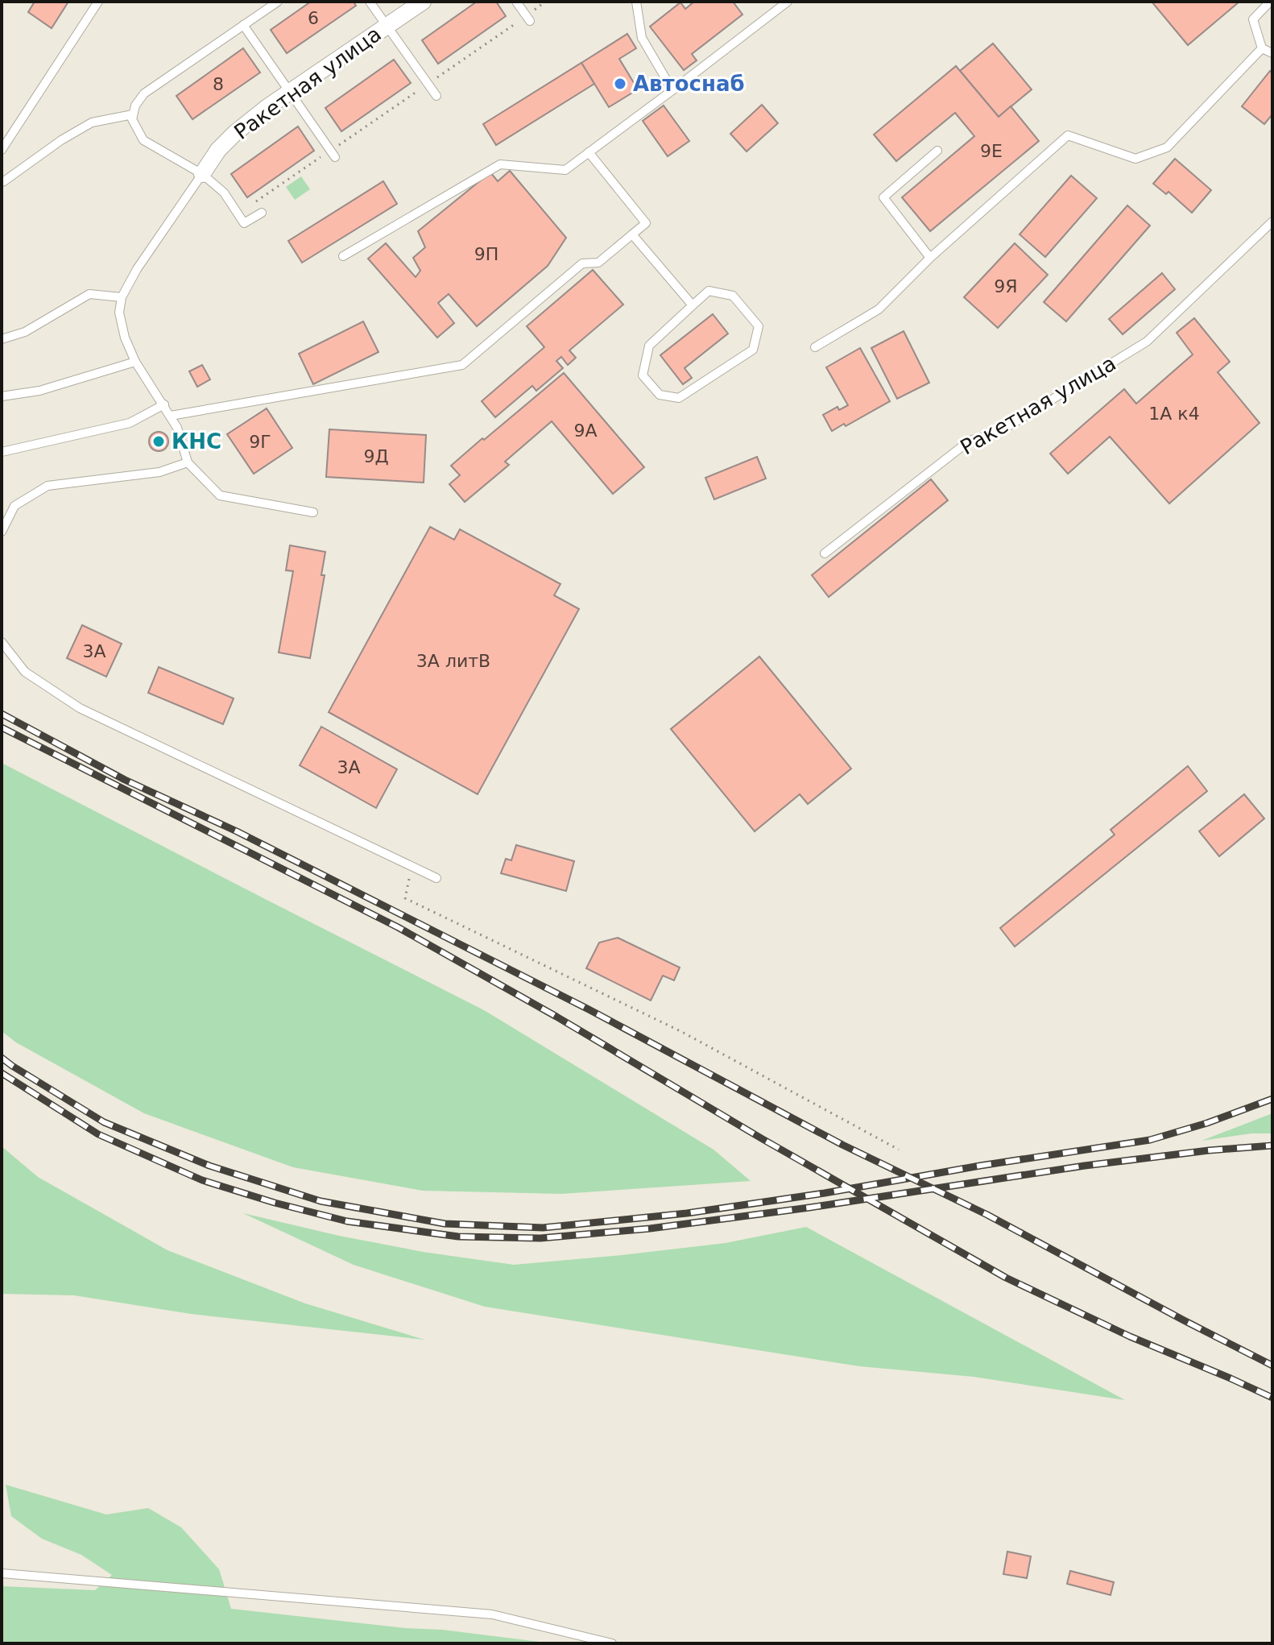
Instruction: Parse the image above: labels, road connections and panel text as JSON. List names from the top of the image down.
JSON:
{
  "streets": {
    "street": ["Ракетная улица"]
  },
  "places": ["Автоснаб", "КНС"],
  "house_numbers": [
    "6",
    "8",
    "9Е",
    "9П",
    "9Я",
    "1А к4",
    "9А",
    "9Г",
    "9Д",
    "3А",
    "3А литВ",
    "3А"
  ]
}
